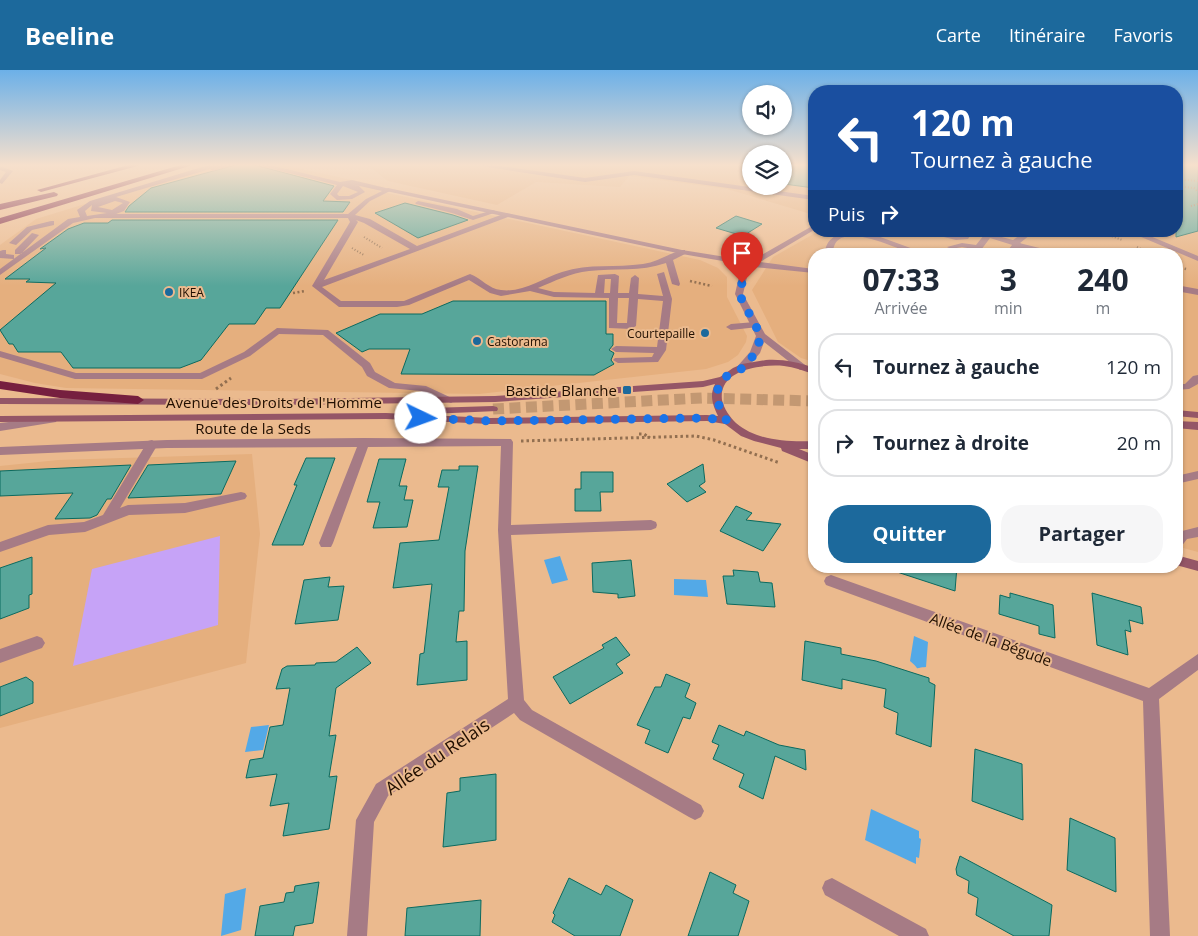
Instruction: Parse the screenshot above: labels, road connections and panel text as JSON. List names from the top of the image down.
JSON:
{
  "streets": {
    "main road": ["Avenue des Droits de l'Homme"],
    "street": ["Route de la Seds", "Allée de la Bégude", "Allée du Relais"]
  },
  "places": {
    "other": ["IKEA", "Courtepaille", "Castorama"],
    "transit": ["Bastide Blanche"]
  },
  "page": {
    "header": "Beeline",
    "nav": ["Carte", "Itinéraire", "Favoris"],
    "turn": ["120 m", "Tournez à gauche"],
    "then": "Puis",
    "eta": [
      "07:33",
      "Arrivée",
      "3",
      "min",
      "240",
      "m"
    ],
    "list": [
      {
        "name": "Tournez à gauche",
        "value": "120 m"
      },
      {
        "name": "Tournez à droite",
        "value": "20 m"
      }
    ],
    "buttons": ["Quitter", "Partager"]
  }
}
